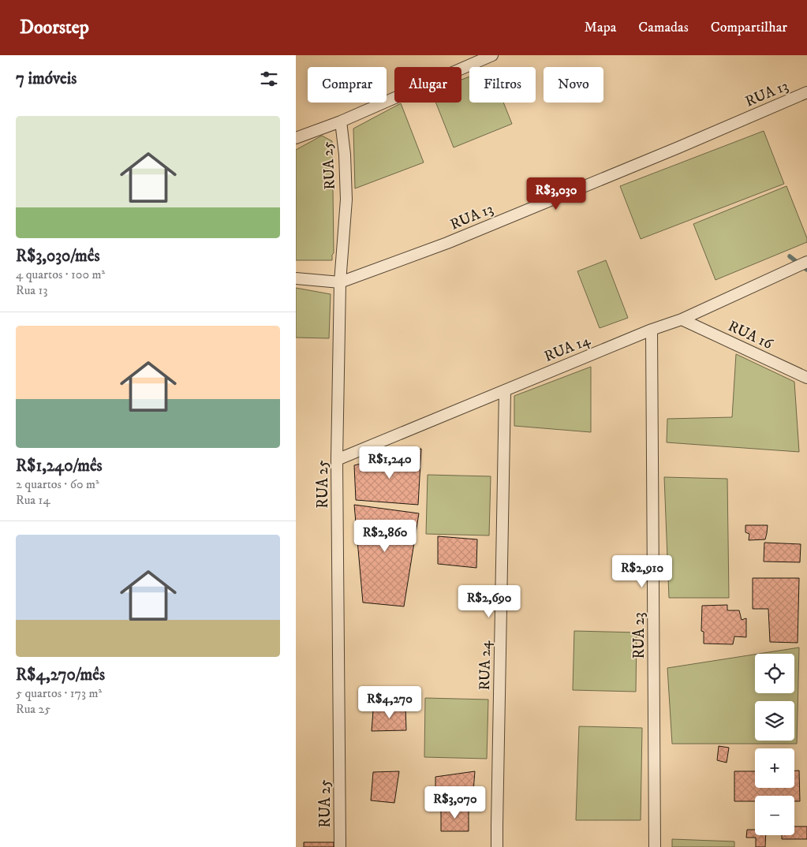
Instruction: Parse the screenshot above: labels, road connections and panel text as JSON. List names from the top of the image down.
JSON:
{
  "streets": {
    "street": [
      "RUA 13",
      "RUA 25",
      "RUA 16",
      "RUA 14",
      "RUA 23",
      "RUA 24"
    ]
  },
  "crossings": [
    ["RUA 13", "RUA 25"],
    ["RUA 25", "RUA 14"],
    ["RUA 16", "RUA 14"],
    ["RUA 14", "RUA 23"],
    ["RUA 14", "RUA 24"]
  ],
  "page": {
    "header": "Doorstep",
    "nav": ["Mapa", "Camadas", "Compartilhar"],
    "heading": "7 imóveis",
    "chip": [
      "Comprar",
      "Alugar",
      "Filtros",
      "Novo"
    ],
    "list": [
      {
        "name": "R$3,030/mês",
        "note": "4 quartos · 100 m² · Rua 13"
      },
      {
        "name": "R$1,240/mês",
        "note": "2 quartos · 60 m² · Rua 14"
      },
      {
        "name": "R$4,270/mês",
        "note": "5 quartos · 173 m² · Rua 25"
      }
    ],
    "price": [
      "R$3,030",
      "R$1,240",
      "R$2,860",
      "R$2,910",
      "R$2,690",
      "R$4,270",
      "R$3,070"
    ],
    "map_buttons": ["+", "−"]
  }
}
